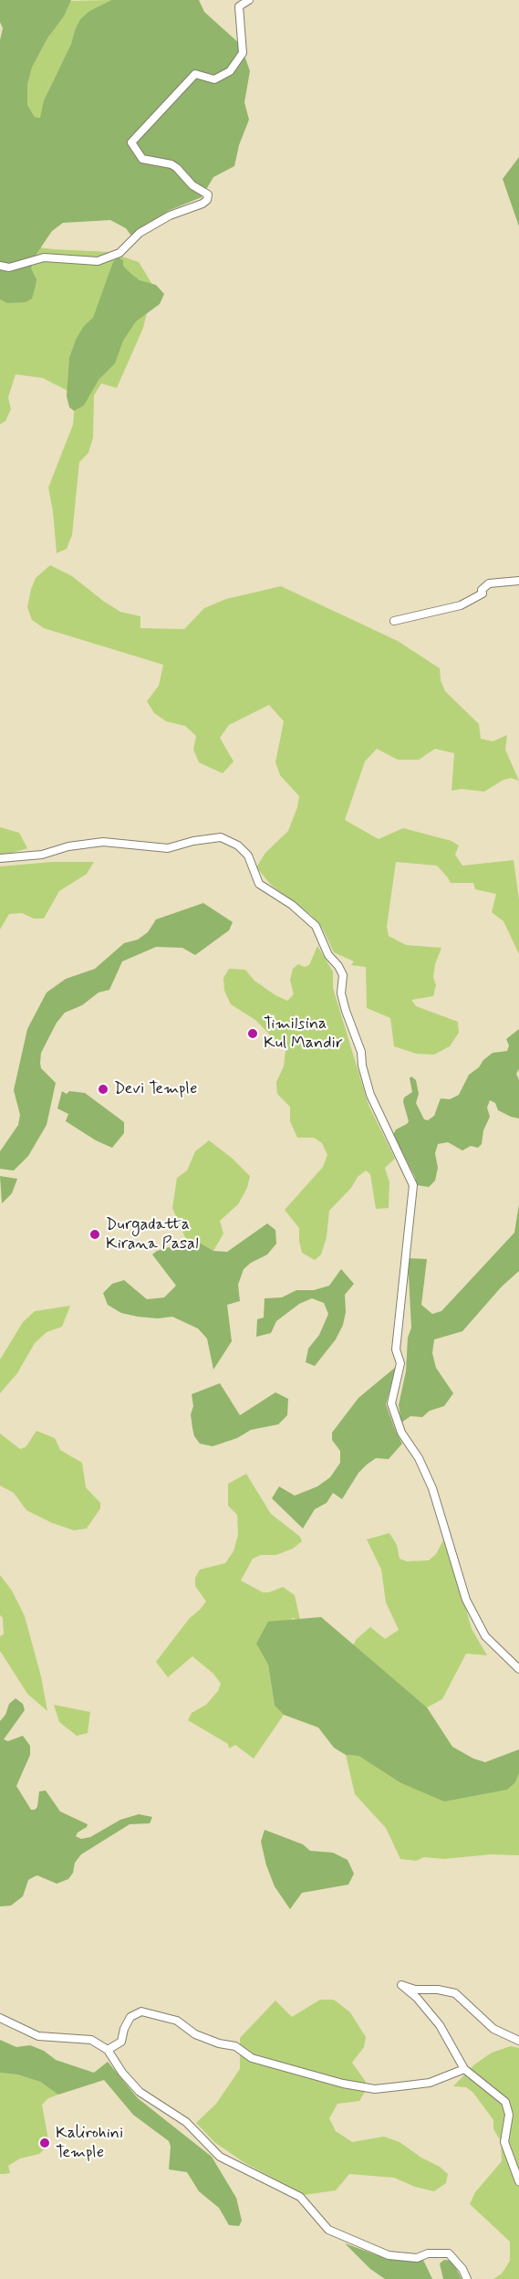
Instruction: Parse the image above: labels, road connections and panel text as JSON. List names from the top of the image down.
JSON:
{
  "places": [
    "Timilsina Kul Mandir",
    "Devi Temple",
    "Durgadatta Kirana Pasal",
    "Kalirohini Temple"
  ]
}
